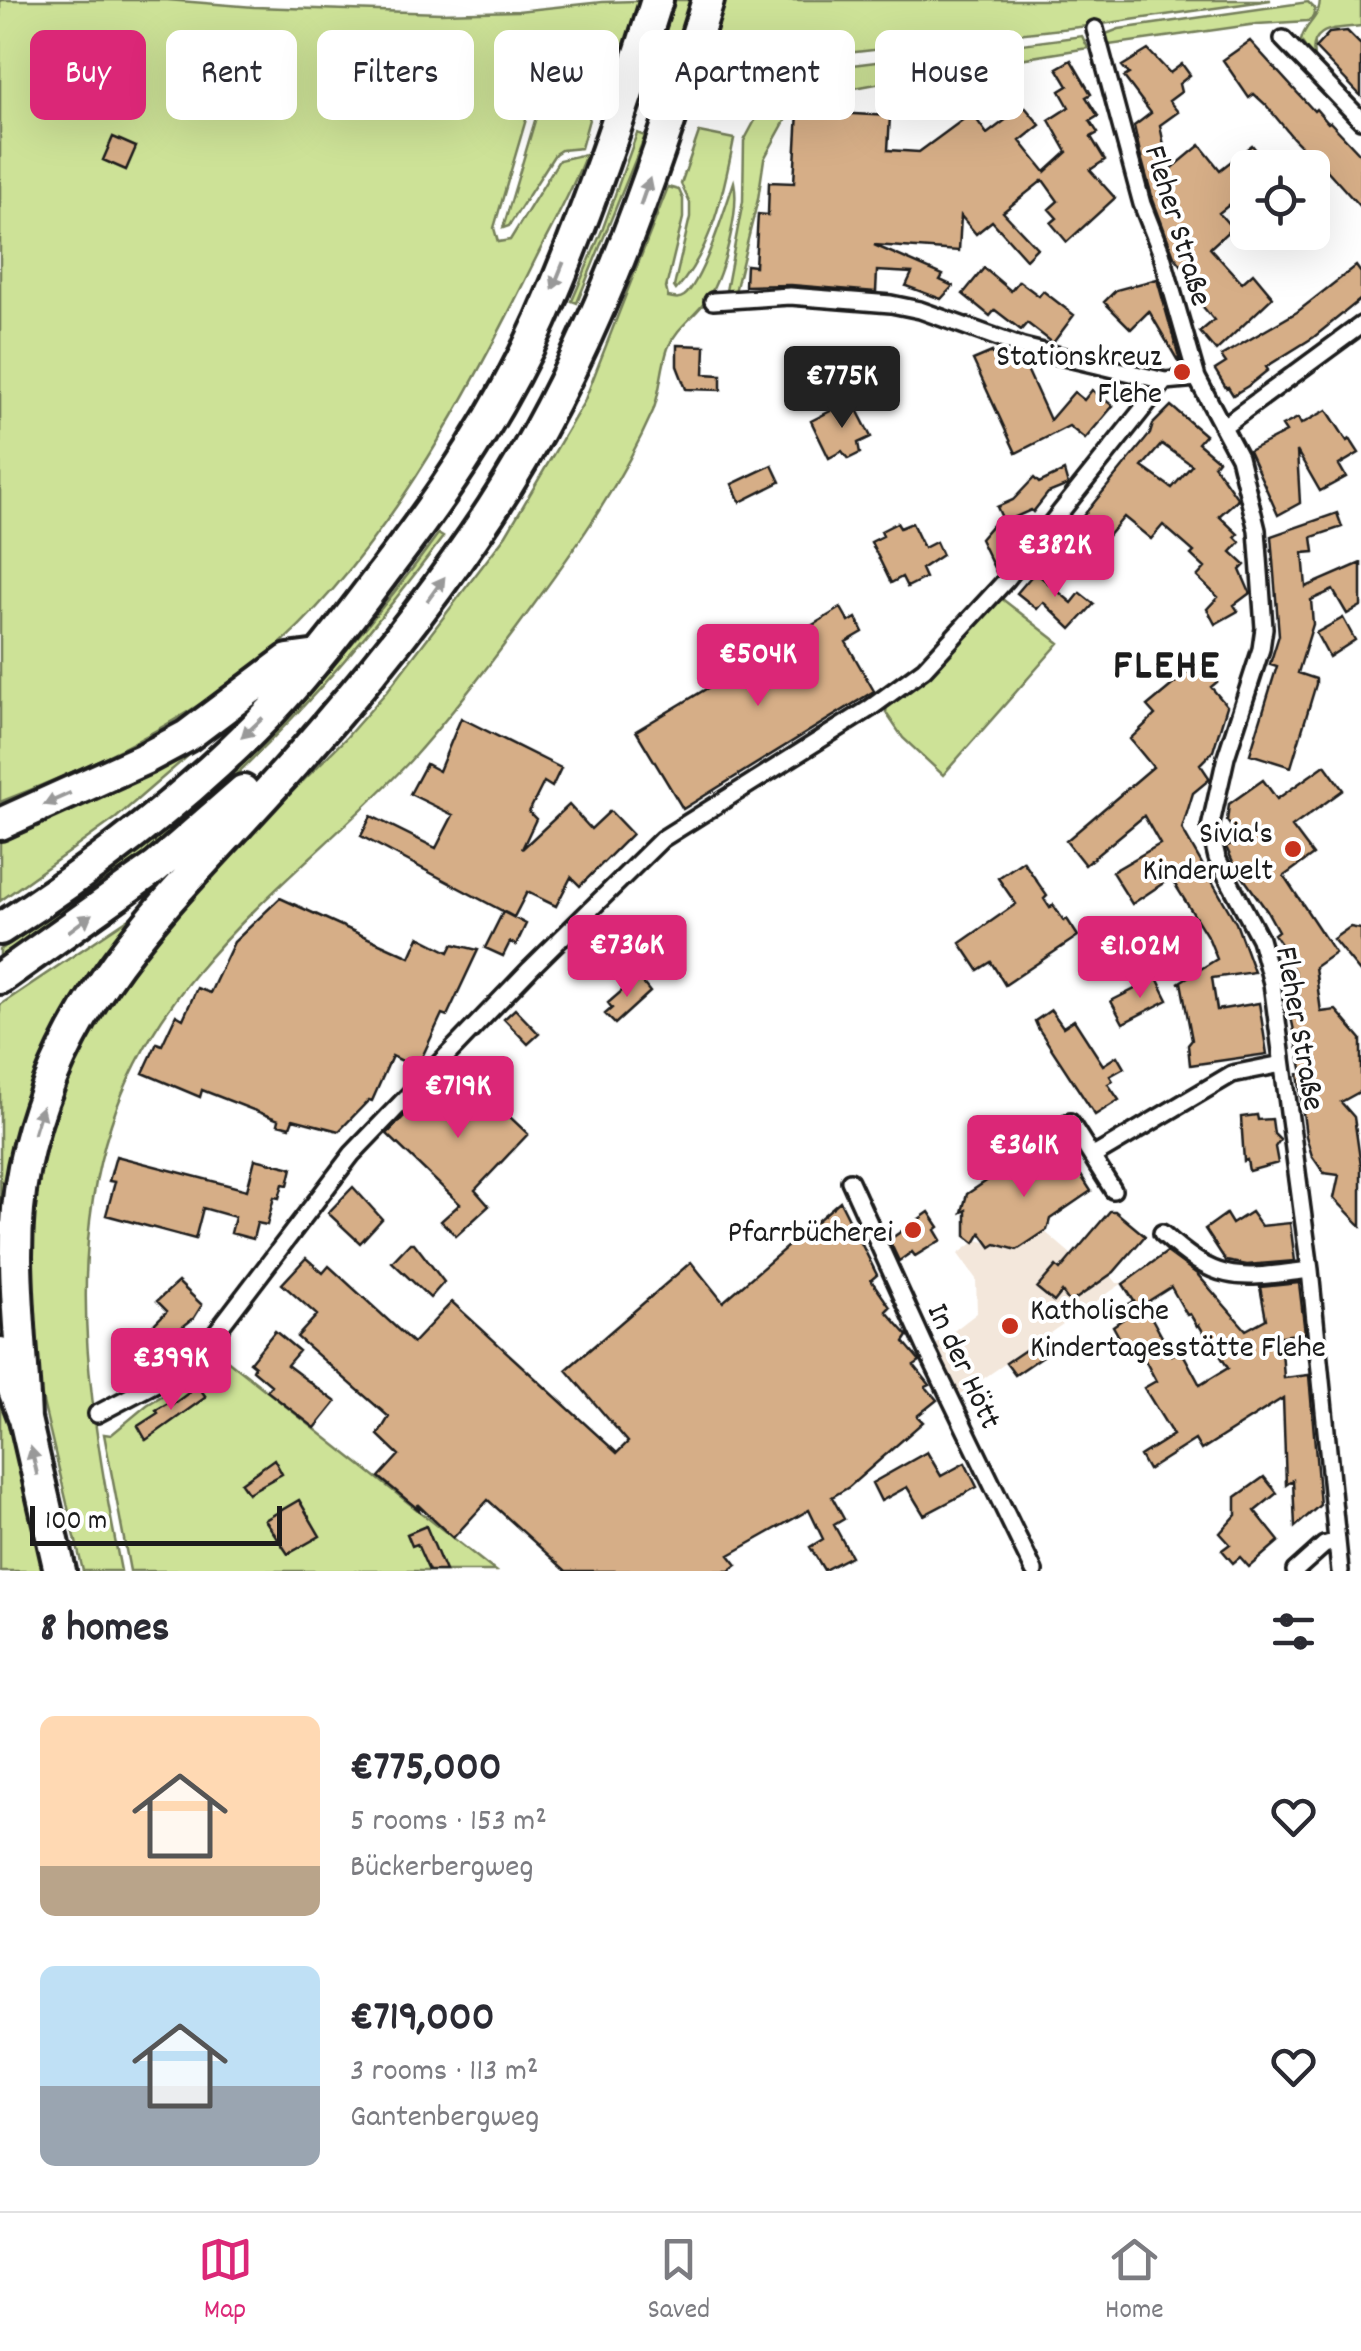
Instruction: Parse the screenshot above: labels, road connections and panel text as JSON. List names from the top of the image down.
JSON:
{
  "streets": {
    "street": ["Fleher Straße", "In der Hött"]
  },
  "districts": ["FLEHE"],
  "places": [
    "Stationskreuz Flehe",
    "Sivia's Kinderwelt",
    "Pfarrbücherei",
    "Katholische Kindertagesstätte Flehe"
  ],
  "scale_bar": "100 m",
  "page": {
    "chip": [
      "Buy",
      "Rent",
      "Filters",
      "New",
      "Apartment",
      "House"
    ],
    "price": [
      "€775K",
      "€382K",
      "€504K",
      "€736K",
      "€1.02M",
      "€719K",
      "€361K",
      "€399K"
    ],
    "scale": "100 m",
    "heading": "8 homes",
    "list": [
      {
        "name": "€775,000",
        "note": "5 rooms · 153 m² · Bückerbergweg"
      },
      {
        "name": "€719,000",
        "note": "3 rooms · 113 m² · Gantenbergweg"
      }
    ],
    "tabs": ["Map", "Saved", "Home"]
  }
}
